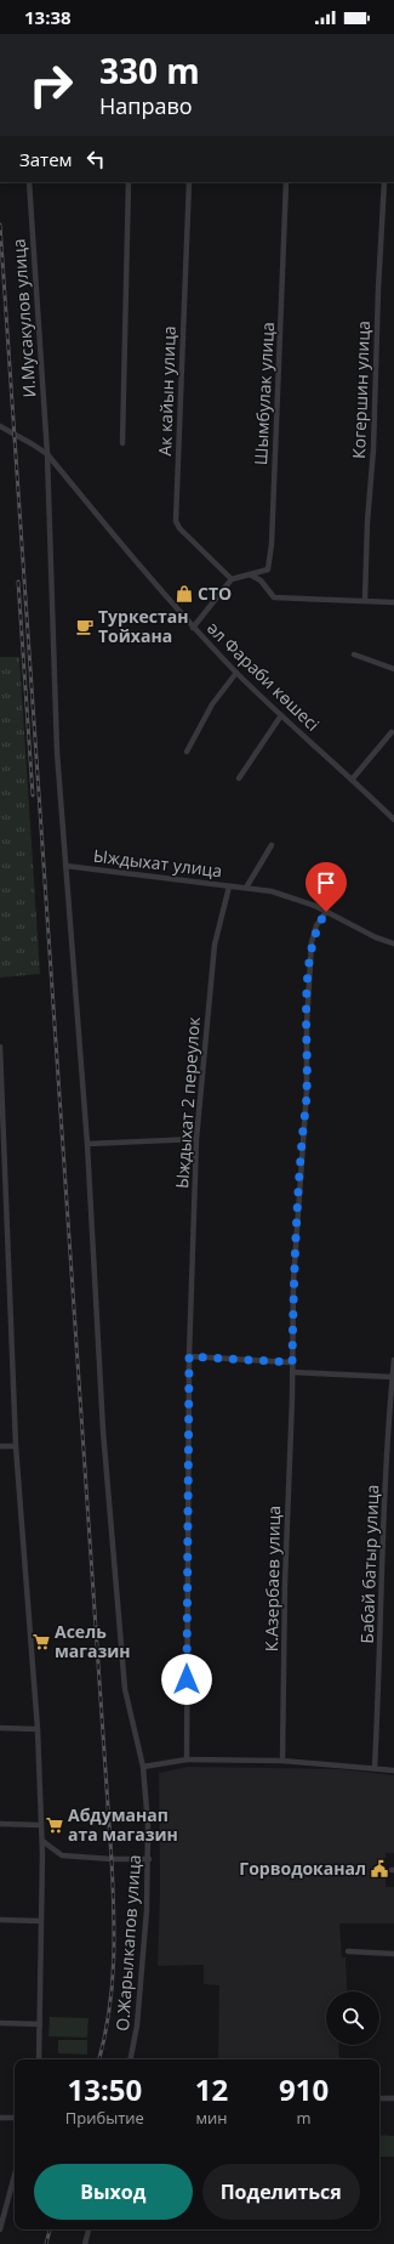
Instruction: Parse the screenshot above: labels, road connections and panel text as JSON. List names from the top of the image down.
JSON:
{
  "streets": {
    "street": [
      "И.Мусакулов улица",
      "Когершин улица",
      "Ак кайын улица",
      "Шымбулак улица",
      "әл Фараби көшесі",
      "Ыждыхат улица",
      "Ыждыхат 2 переулок",
      "Бабай батыр улица",
      "К.Азербаев улица",
      "О.Жарылкапов улица"
    ]
  },
  "crossings": [
    ["И.Мусакулов улица", "әл Фараби көшесі"],
    ["И.Мусакулов улица", "Ыждыхат улица"],
    ["И.Мусакулов улица", "О.Жарылкапов улица"],
    ["Ак кайын улица", "Шымбулак улица"],
    ["Ыждыхат улица", "Ыждыхат 2 переулок"],
    ["Ыждыхат улица", "К.Азербаев улица"]
  ],
  "places": {
    "shop": ["СТО"],
    "cafe": ["Туркестан Тойхана"],
    "supermarket": ["Асель магазин", "Абдуманап ата магазин"],
    "public building": ["Горводоканал"]
  },
  "page": {
    "status": "13:38",
    "turn": ["330 m", "Направо"],
    "then": "Затем",
    "eta": [
      "13:50",
      "Прибытие",
      "12",
      "мин",
      "910",
      "m"
    ],
    "buttons": ["Выход", "Поделиться"]
  }
}
